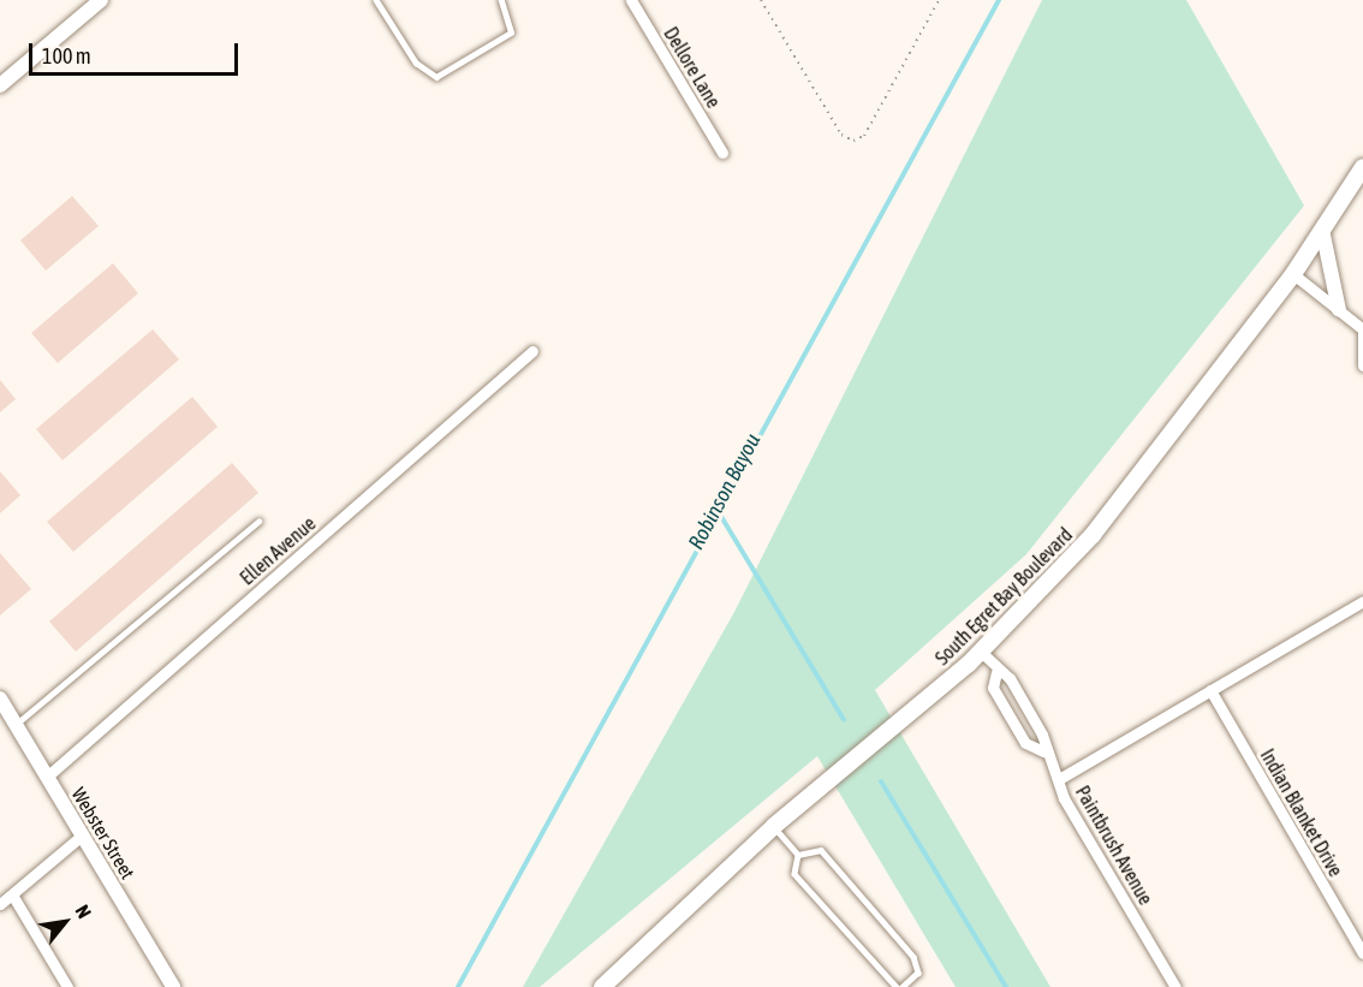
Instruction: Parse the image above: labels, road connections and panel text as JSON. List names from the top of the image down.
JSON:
{
  "streets": {
    "main road": ["South Egret Bay Boulevard"],
    "street": [
      "Dellore Lane",
      "Ellen Avenue",
      "Indian Blanket Drive",
      "Webster Street",
      "Paintbrush Avenue"
    ]
  },
  "crossings": [
    ["Ellen Avenue", "Webster Street"],
    ["South Egret Bay Boulevard", "Paintbrush Avenue"]
  ],
  "water": ["Robinson Bayou"],
  "scale_bar": "100 m",
  "north": "top right"
}
